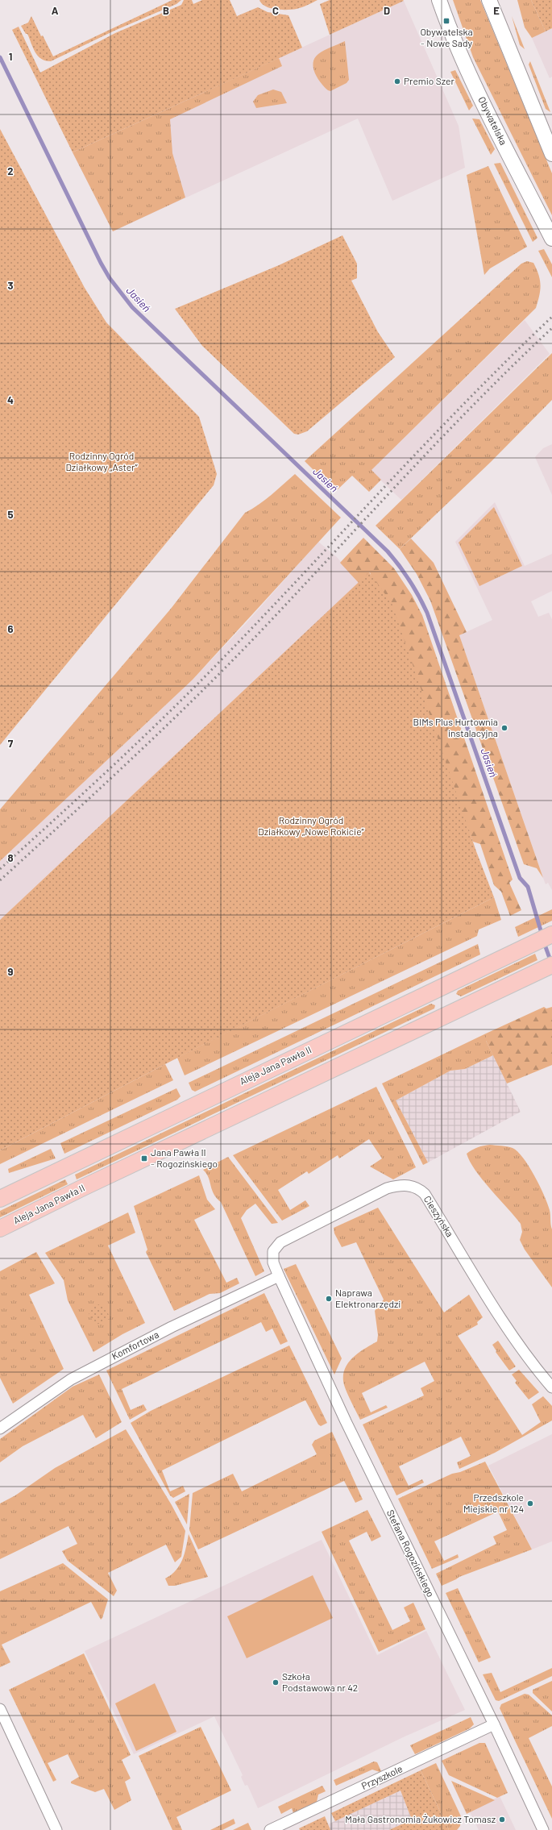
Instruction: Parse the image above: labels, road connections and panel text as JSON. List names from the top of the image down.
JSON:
{
  "streets": {
    "main road": ["Obywatelska", "Aleja Jana Pawła II"],
    "street": [
      "Cieszyńska",
      "Komfortowa",
      "Stefana Rogozińskiego",
      "Przyszkole"
    ]
  },
  "crossings": [
    ["Cieszyńska", "Komfortowa"],
    ["Cieszyńska", "Stefana Rogozińskiego"],
    ["Komfortowa", "Stefana Rogozińskiego"],
    ["Stefana Rogozińskiego", "Przyszkole"]
  ],
  "water": ["Jasień"],
  "parks": ["Rodzinny Ogród Działkowy „Aster”", "Rodzinny Ogród Działkowy „Nowe Rokicie”"],
  "places": {
    "transit": ["Obywatelska - Nowe Sady", "Jana Pawła II - Rogozińskiego"],
    "other": [
      "Premio Szer",
      "BIMs Plus Hurtownia instalacyjna",
      "Naprawa Elektronarzędzi",
      "Przedszkole Miejskie nr 124",
      "Szkoła Podstawowa nr 42",
      "Mała Gastronomia Żukowicz Tomasz"
    ]
  },
  "grid": {
    "columns": [
      "A",
      "B",
      "C",
      "D",
      "E"
    ],
    "rows": [
      "1",
      "2",
      "3",
      "4",
      "5",
      "6",
      "7",
      "8",
      "9"
    ]
  }
}
